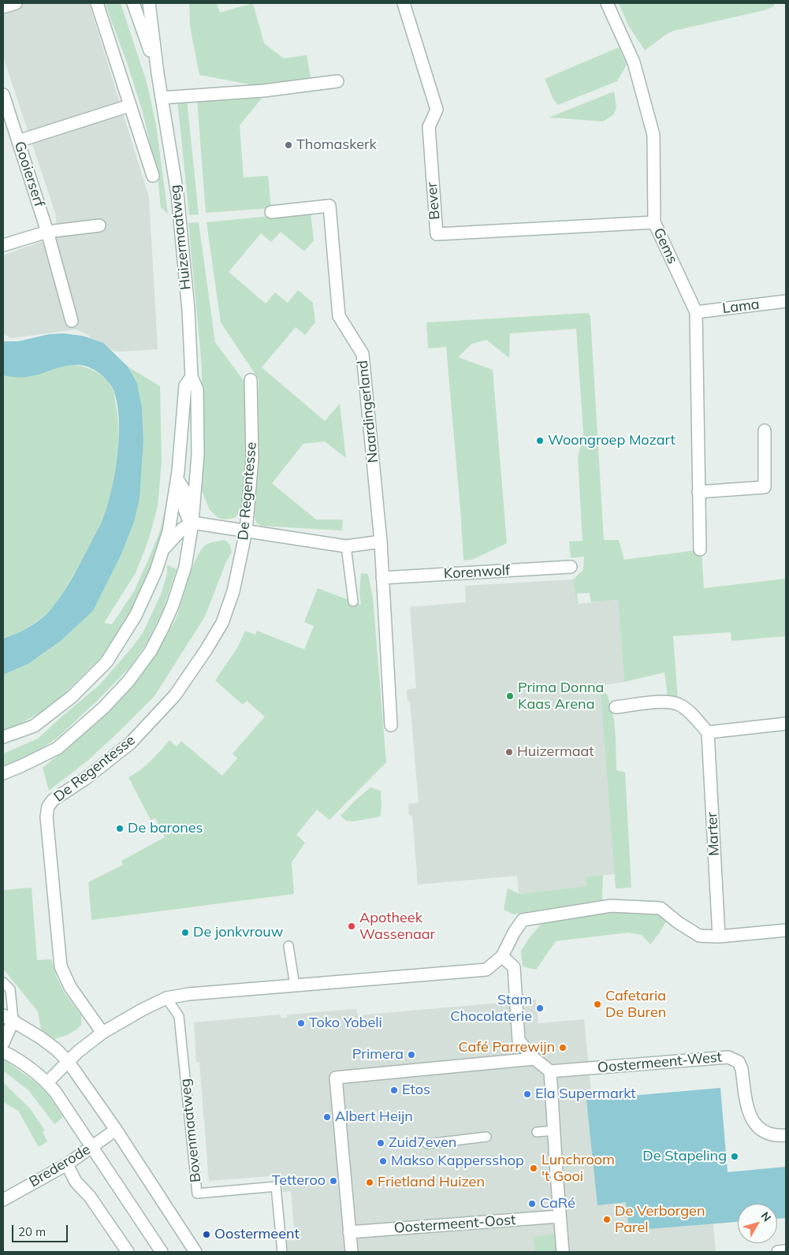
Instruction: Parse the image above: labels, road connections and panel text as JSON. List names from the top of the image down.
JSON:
{
  "streets": {
    "street": [
      "Gooierserf",
      "Bever",
      "Huizermaatweg",
      "Gems",
      "Lama",
      "Naardingerland",
      "De Regentesse",
      "Korenwolf",
      "Marter",
      "Oostermeent-West",
      "Brederode",
      "Oostermeent-Oost"
    ],
    "lane": ["Bovenmaatweg"]
  },
  "crossings": [
    ["Bever", "Gems"],
    ["Gems", "Lama"],
    ["Naardingerland", "Korenwolf"]
  ],
  "places": [
    "Thomaskerk",
    "Woongroep Mozart",
    "Prima Donna Kaas Arena",
    "Huizermaat",
    "De barones",
    "Apotheek Wassenaar",
    "De jonkvrouw",
    "Cafetaria De Buren",
    "Stam Chocolaterie",
    "Toko Yobeli",
    "Café Parrewijn",
    "Primera",
    "Etos",
    "Ela Supermarkt",
    "Albert Heijn",
    "Zuid7even",
    "De Stapeling",
    "Makso Kappersshop",
    "Lunchroom 't Gooi",
    "Tetteroo",
    "Frietland Huizen",
    "CaRé",
    "De Verborgen Parel",
    "Oostermeent"
  ],
  "scale_bar": "20 m",
  "north": "top right"
}
